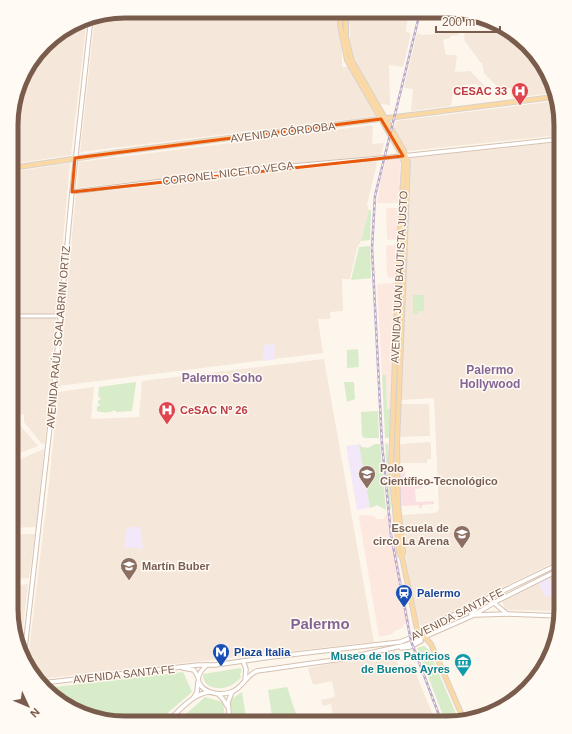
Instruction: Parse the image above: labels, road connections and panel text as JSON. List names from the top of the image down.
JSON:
{
  "streets": {
    "main road": [
      "AVENIDA CÓRDOBA",
      "AVENIDA JUAN BAUTISTA JUSTO",
      "AVENIDA RAÚL SCALABRINI ORTIZ",
      "AVENIDA SANTA FE"
    ],
    "street": ["CORONEL NICETO VEGA"]
  },
  "crossings": [
    ["AVENIDA CÓRDOBA", "AVENIDA JUAN BAUTISTA JUSTO"],
    ["AVENIDA CÓRDOBA", "AVENIDA RAÚL SCALABRINI ORTIZ"],
    ["CORONEL NICETO VEGA", "AVENIDA JUAN BAUTISTA JUSTO"],
    ["CORONEL NICETO VEGA", "AVENIDA RAÚL SCALABRINI ORTIZ"],
    ["AVENIDA JUAN BAUTISTA JUSTO", "AVENIDA SANTA FE"]
  ],
  "districts": ["Palermo Hollywood", "Palermo Soho", "Palermo"],
  "places": {
    "hospital": ["CESAC 33", "CeSAC Nº 26"],
    "school or university": ["Polo Científico-Tecnológico", "Escuela de circo La Arena", "Martín Buber"],
    "station": ["Palermo"],
    "metro station": ["Plaza Italia"],
    "museum": ["Museo de los Patricios de Buenos Ayres"]
  },
  "scale_bar": "200 m",
  "north": "bottom right"
}
